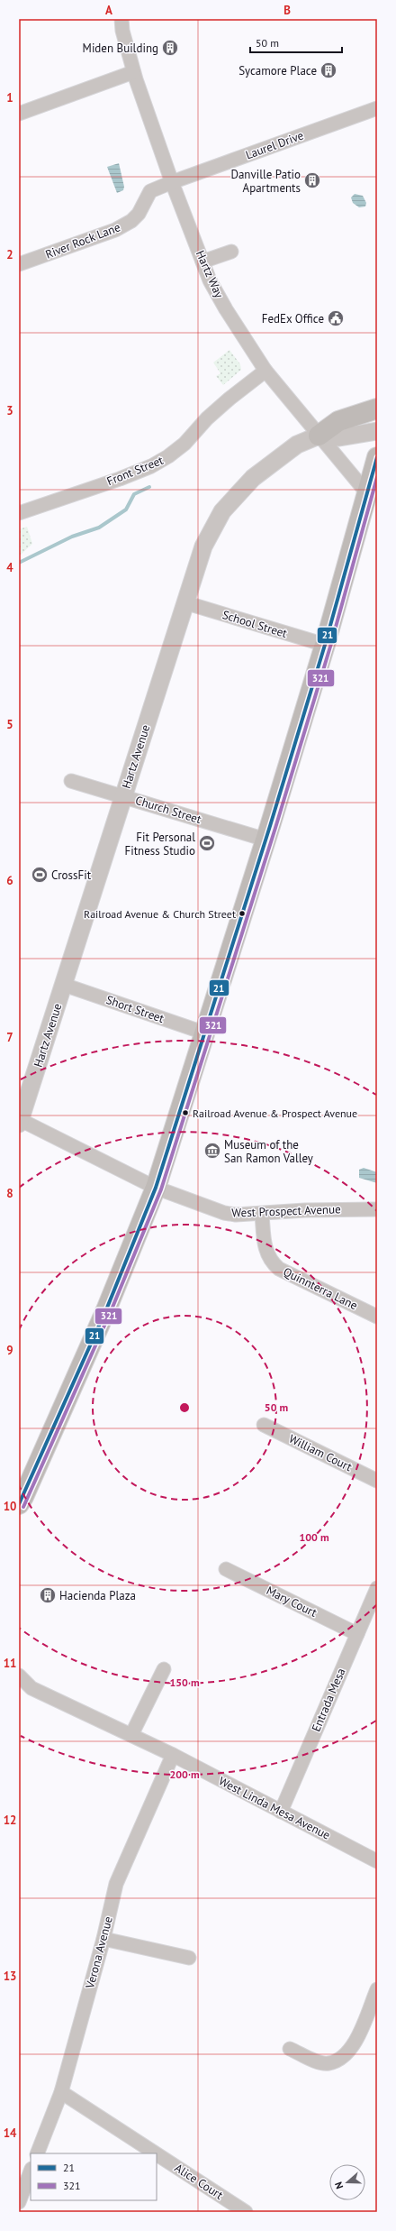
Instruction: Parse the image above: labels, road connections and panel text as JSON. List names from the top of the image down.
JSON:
{
  "streets": {
    "street": [
      "Laurel Drive",
      "River Rock Lane",
      "Hartz Way",
      "Front Street",
      "School Street",
      "Hartz Avenue",
      "Church Street",
      "Short Street",
      "West Prospect Avenue",
      "Quinnterra Lane",
      "William Court",
      "Mary Court",
      "Entrada Mesa",
      "West Linda Mesa Avenue",
      "Verona Avenue",
      "Alice Court"
    ]
  },
  "crossings": [
    ["Laurel Drive", "River Rock Lane"],
    ["Laurel Drive", "Hartz Way"],
    ["River Rock Lane", "Hartz Way"],
    ["Hartz Way", "Front Street"],
    ["Hartz Way", "Hartz Avenue"],
    ["School Street", "Hartz Avenue"],
    ["Hartz Avenue", "Church Street"],
    ["Hartz Avenue", "Short Street"],
    ["Hartz Avenue", "West Prospect Avenue"],
    ["West Prospect Avenue", "Quinnterra Lane"],
    ["Mary Court", "Entrada Mesa"],
    ["Entrada Mesa", "West Linda Mesa Avenue"],
    ["West Linda Mesa Avenue", "Verona Avenue"],
    ["Verona Avenue", "Alice Court"]
  ],
  "places": {
    "building": [
      "Miden Building",
      "Sycamore Place",
      "Danville Patio Apartments",
      "Hacienda Plaza"
    ],
    "public building": ["FedEx Office"],
    "sports": ["Fit Personal Fitness Studio", "CrossFit"],
    "other": ["Railroad Avenue & Church Street", "Railroad Avenue & Prospect Avenue"],
    "museum": ["Museum of the San Ramon Valley"]
  },
  "lines": ["transit line 21", "transit line 321"],
  "legend": ["21", "321"],
  "scale_bar": "50 m",
  "north": "left",
  "grid": {
    "columns": ["A", "B"],
    "rows": [
      "1",
      "2",
      "3",
      "4",
      "5",
      "6",
      "7",
      "8",
      "9",
      "10",
      "11",
      "12",
      "13",
      "14"
    ]
  },
  "rings": [
    "50 m",
    "100 m",
    "150 m",
    "200 m"
  ]
}
